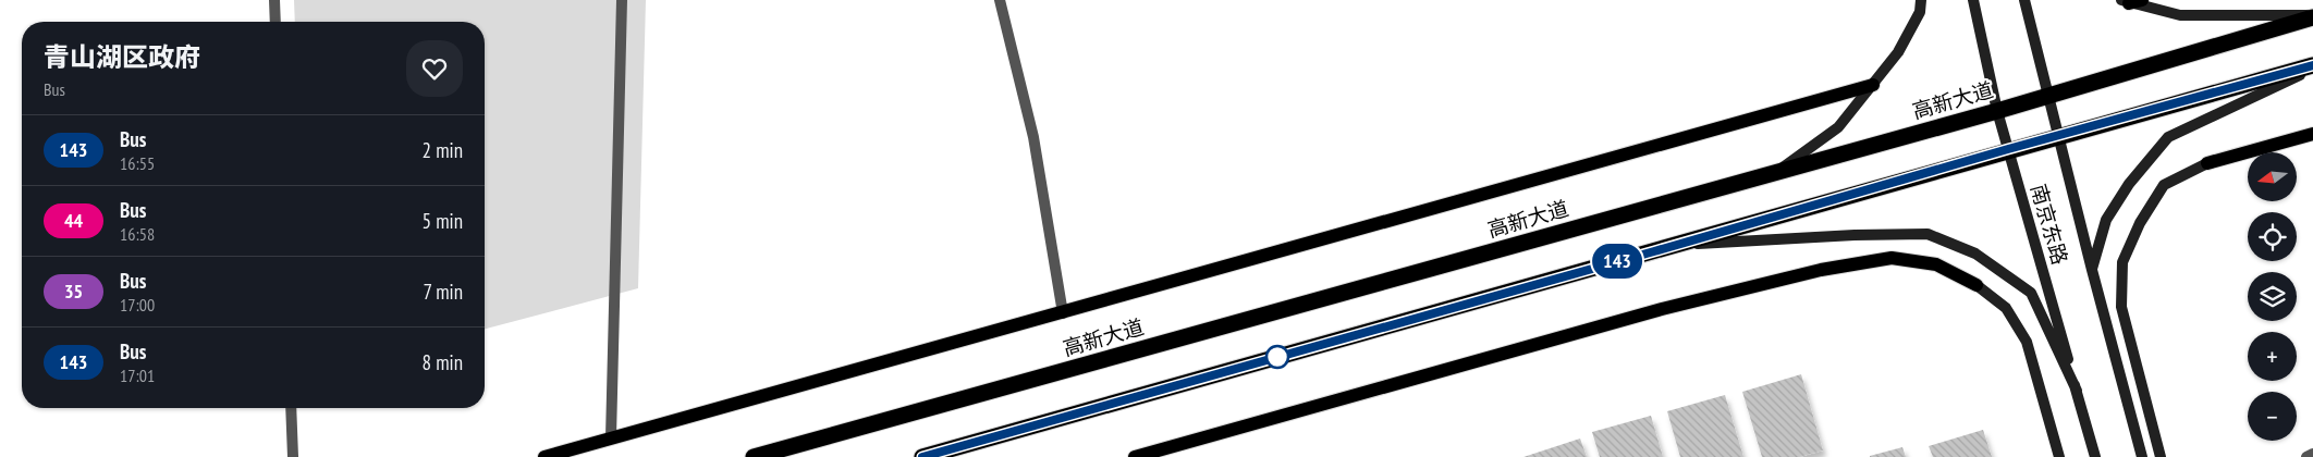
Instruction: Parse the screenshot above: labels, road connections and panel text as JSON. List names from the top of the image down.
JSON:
{
  "streets": {
    "highway": ["高新大道"],
    "main road": ["南京东路"]
  },
  "crossings": [
    ["高新大道", "南京东路"]
  ],
  "lines": ["bus line 143"],
  "north": "left",
  "page": {
    "on_map": "143",
    "heading": ["青山湖区政府", "Bus"],
    "list": [
      {
        "mark": "143",
        "name": "Bus",
        "note": "16:55",
        "value": "2 min"
      },
      {
        "mark": "44",
        "name": "Bus",
        "note": "16:58",
        "value": "5 min"
      },
      {
        "mark": "35",
        "name": "Bus",
        "note": "17:00",
        "value": "7 min"
      },
      {
        "mark": "143",
        "name": "Bus",
        "note": "17:01",
        "value": "8 min"
      }
    ],
    "map_buttons": ["+", "−"]
  }
}
